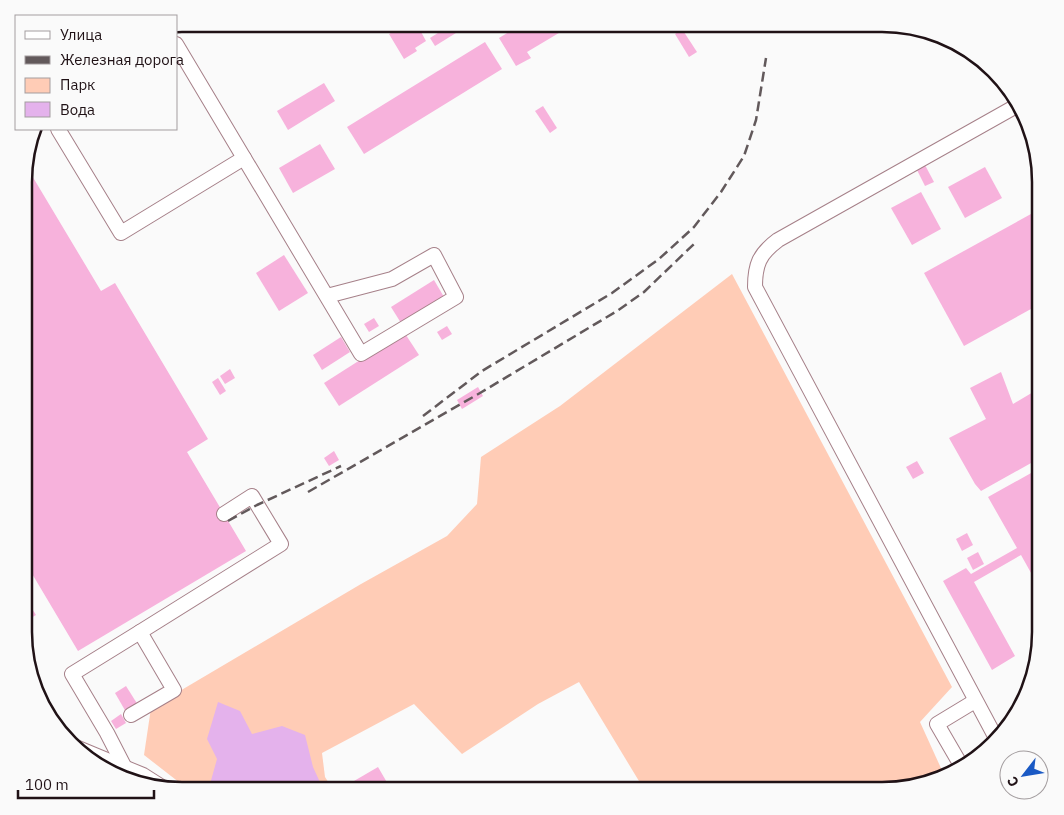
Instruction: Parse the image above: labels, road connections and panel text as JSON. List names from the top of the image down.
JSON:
{
  "legend": [
    "Улица",
    "Железная дорога",
    "Парк",
    "Вода"
  ],
  "scale_bar": "100 m",
  "north": "bottom left"
}
